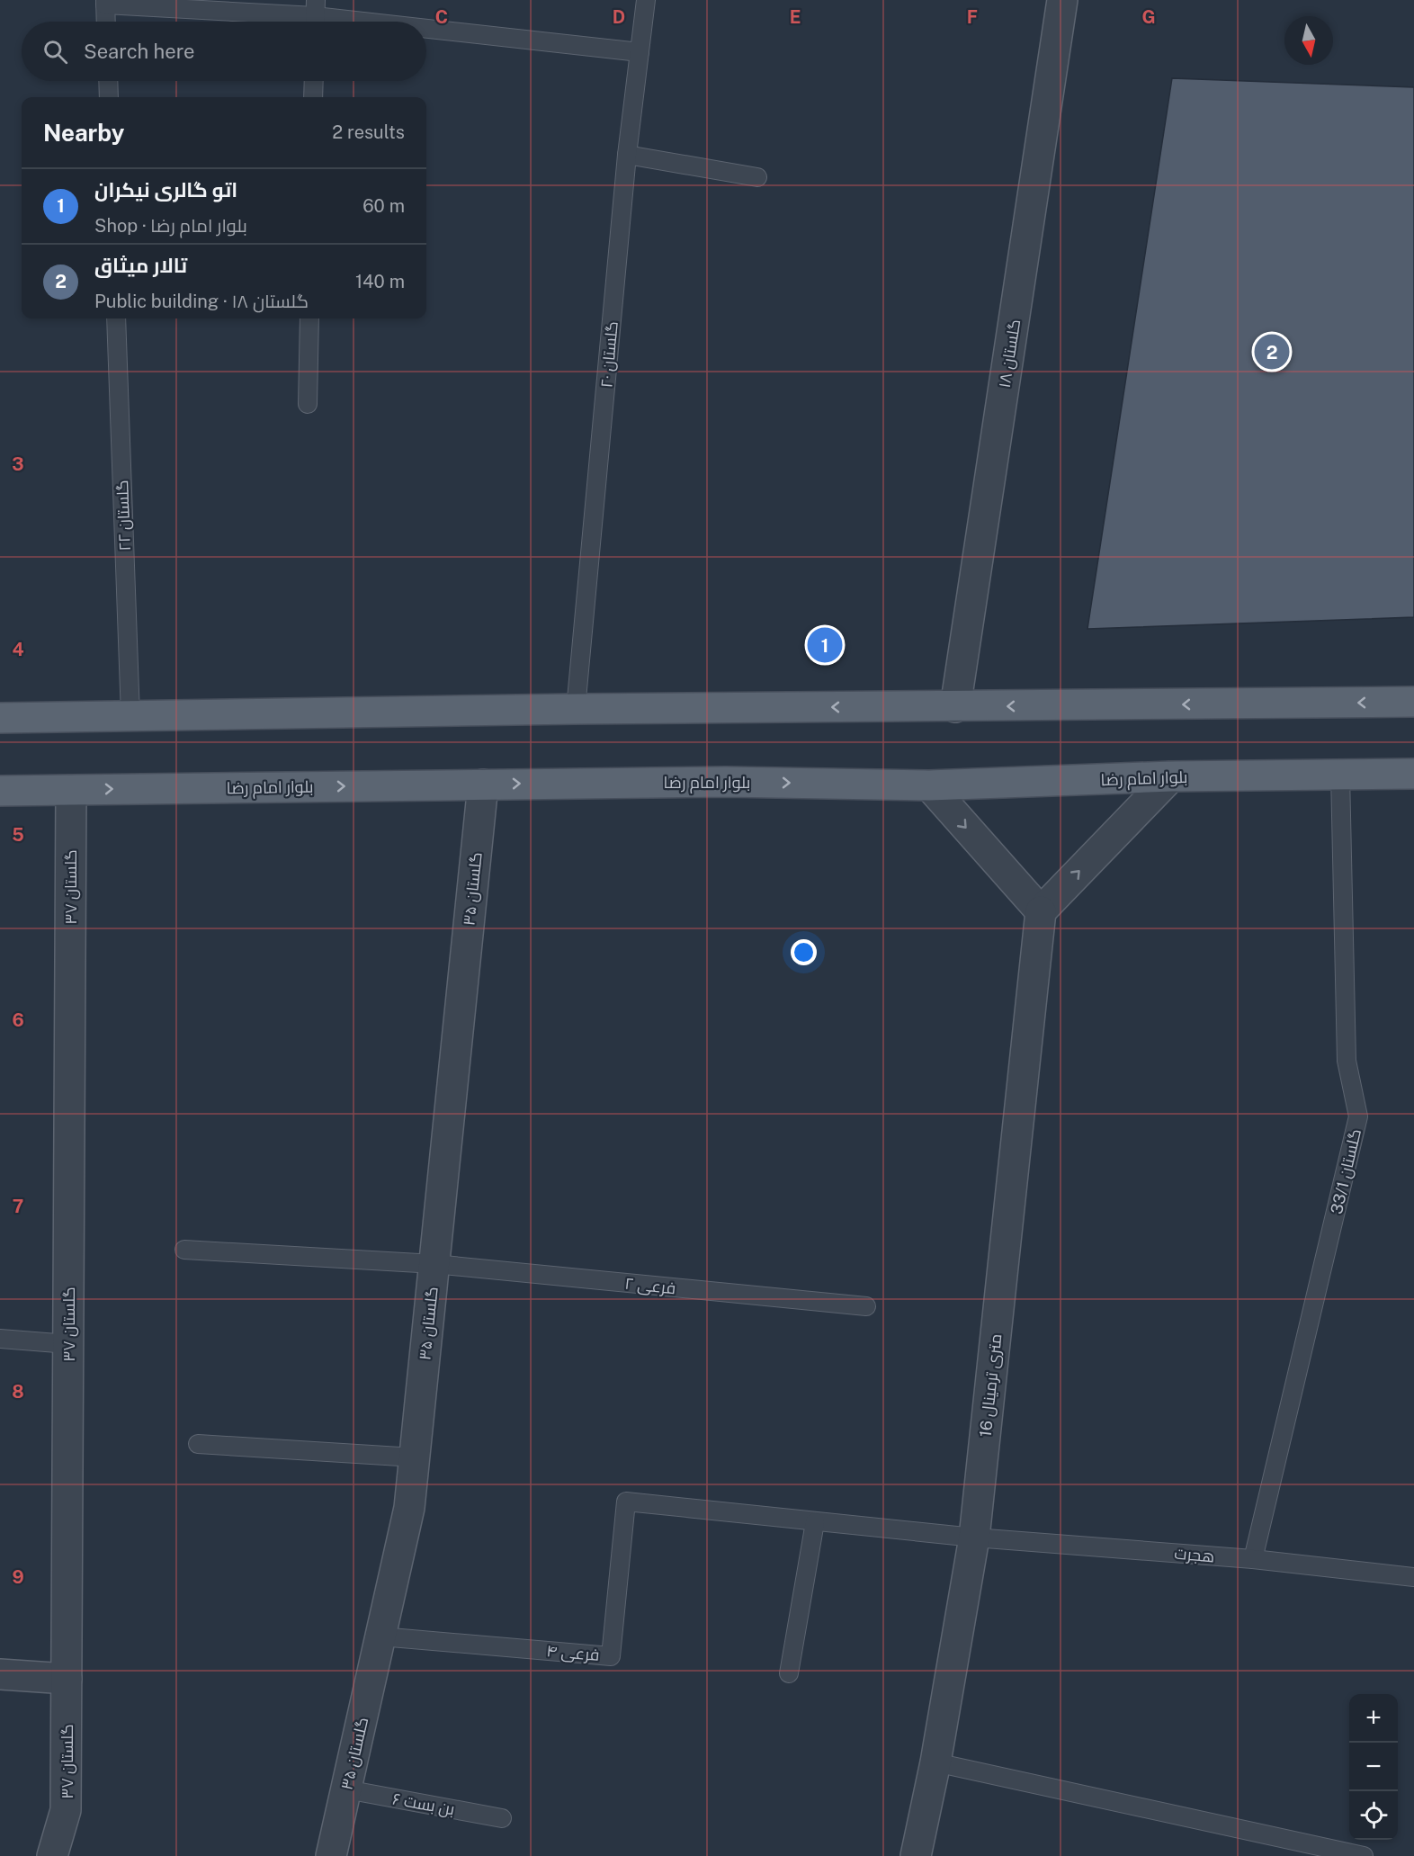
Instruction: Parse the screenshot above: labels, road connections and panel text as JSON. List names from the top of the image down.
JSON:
{
  "streets": {
    "main road": ["بلوار امام رضا"],
    "street": [
      "گلستان ۱۸",
      "گلستان ۳۷",
      "گلستان ۳۵",
      "16 متری ترمینال"
    ],
    "lane": [
      "گلستان ۲۰",
      "گلستان ۲۲",
      "گلستان 33/1",
      "فرعی ۲",
      "هجرت",
      "فرعی ۴",
      "بن بست ۶"
    ]
  },
  "crossings": [
    ["بلوار امام رضا", "گلستان ۳۷"],
    ["بلوار امام رضا", "گلستان ۳۵"],
    ["بلوار امام رضا", "گلستان 33/1"],
    ["گلستان ۳۵", "فرعی ۲"],
    ["گلستان ۳۵", "فرعی ۴"],
    ["گلستان ۳۵", "بن بست ۶"],
    ["گلستان 33/1", "هجرت"],
    ["16 متری ترمینال", "هجرت"],
    ["هجرت", "فرعی ۴"]
  ],
  "north": "bottom",
  "page": {
    "search": "Search here",
    "heading": ["Nearby", "2 results"],
    "list": [
      {
        "mark": "1",
        "name": "اتو گالری نیکران",
        "note": "Shop · بلوار امام رضا",
        "value": "60 m"
      },
      {
        "mark": "2",
        "name": "تالار میثاق",
        "note": "Public building · گلستان ۱۸",
        "value": "140 m"
      }
    ],
    "pins": ["2", "1"],
    "map_buttons": ["+", "−"]
  },
  "grid": {
    "columns": [
      "C",
      "D",
      "E",
      "F",
      "G"
    ],
    "rows": [
      "3",
      "4",
      "5",
      "6",
      "7",
      "8",
      "9"
    ]
  }
}
